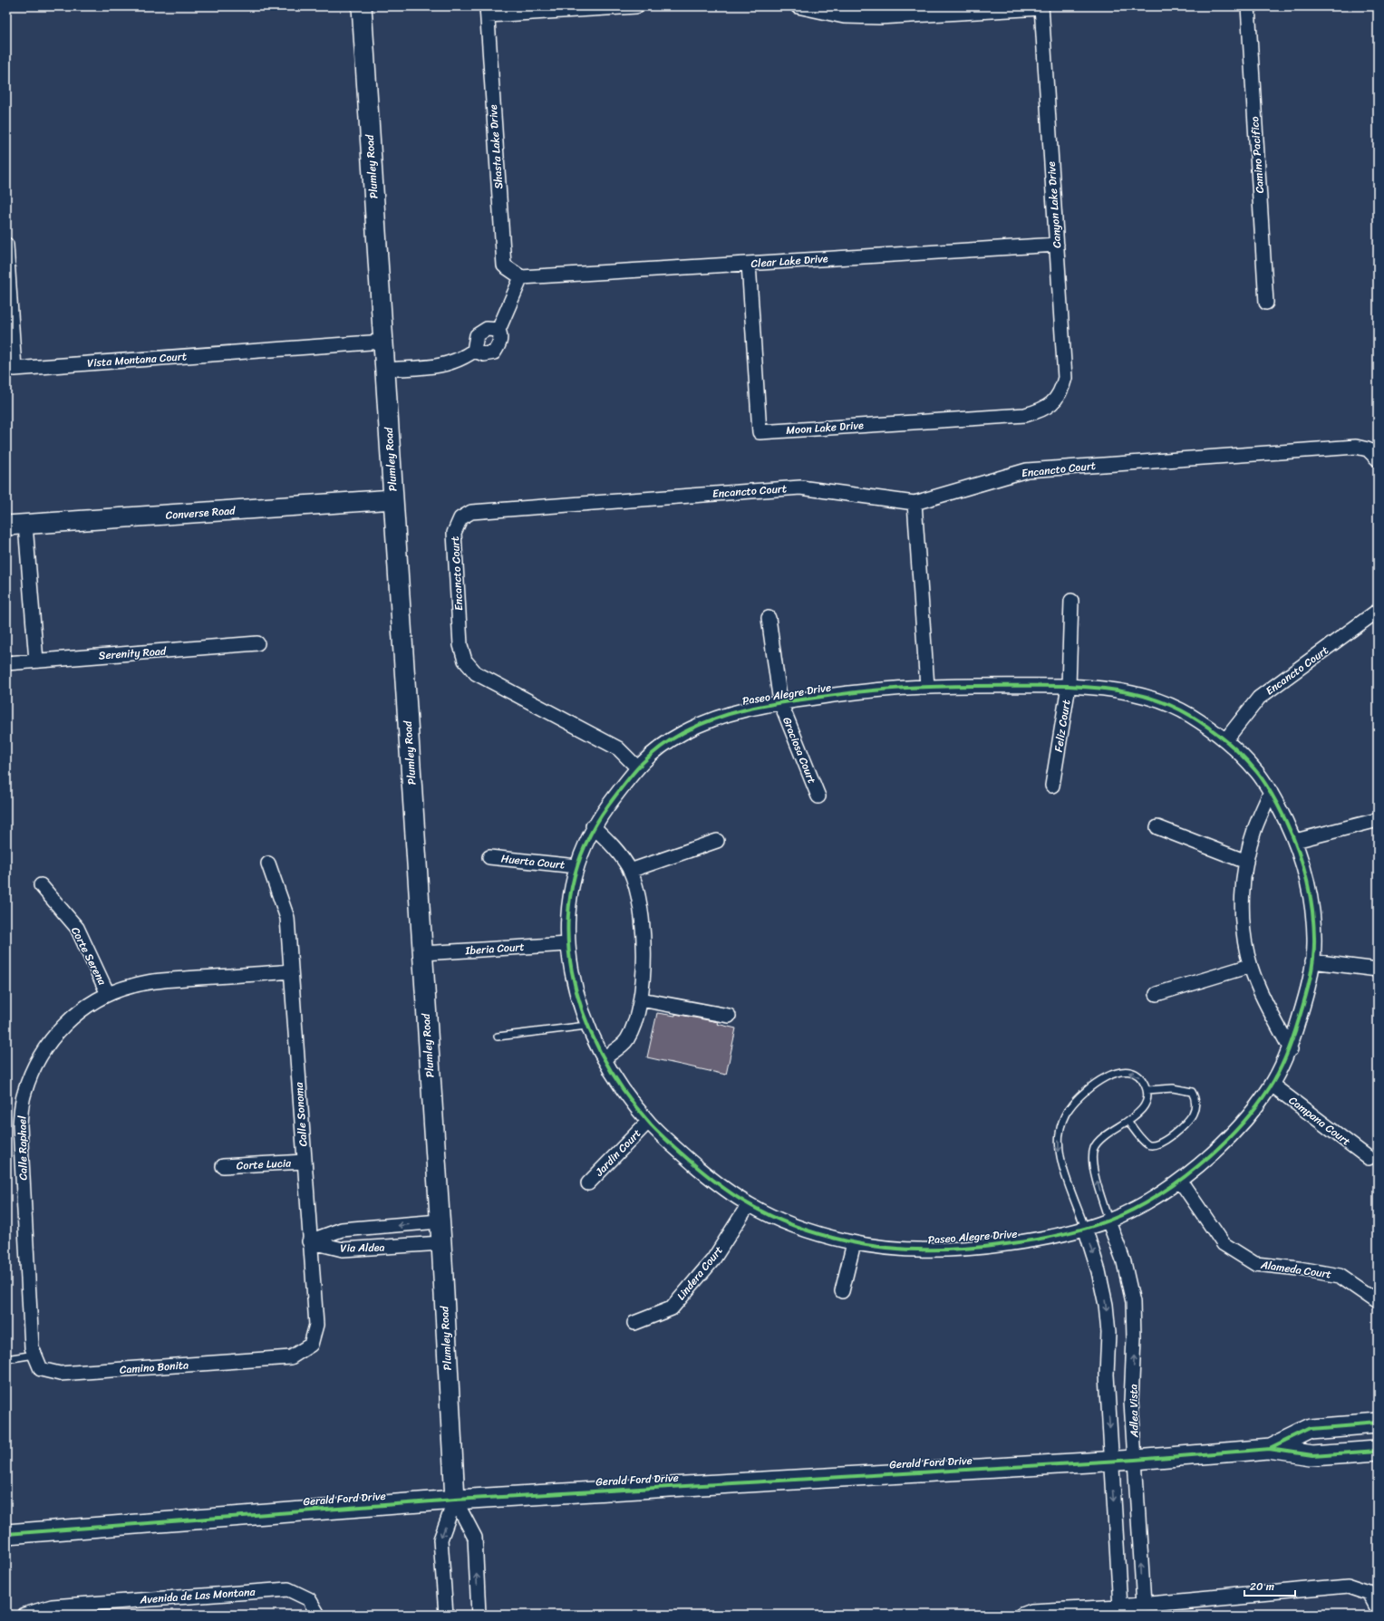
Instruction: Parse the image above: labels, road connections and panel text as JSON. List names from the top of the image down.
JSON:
{
  "streets": {
    "street": [
      "Shasta Lake Drive",
      "Camino Pacifico",
      "Plumley Road",
      "Canyon Lake Drive",
      "Clear Lake Drive",
      "Vista Montana Court",
      "Moon Lake Drive",
      "Encancto Court",
      "Converse Road",
      "Serenity Road",
      "Paseo Alegre Drive",
      "Feliz Court",
      "Graciosa Court",
      "Huerta Court",
      "Iberia Court",
      "Corte Serena",
      "Calle Sonoma",
      "Campana Court",
      "Calle Raphael",
      "Jardin Court",
      "Corte Lucia",
      "Via Aldea",
      "Alameda Court",
      "Lindera Court",
      "Camino Bonita",
      "Adlea Vista",
      "Gerald Ford Drive",
      "Avenida de Las Montana"
    ]
  },
  "crossings": [
    ["Shasta Lake Drive", "Clear Lake Drive"],
    ["Plumley Road", "Vista Montana Court"],
    ["Plumley Road", "Converse Road"],
    ["Plumley Road", "Iberia Court"],
    ["Plumley Road", "Via Aldea"],
    ["Plumley Road", "Gerald Ford Drive"],
    ["Canyon Lake Drive", "Clear Lake Drive"],
    ["Canyon Lake Drive", "Moon Lake Drive"],
    ["Clear Lake Drive", "Moon Lake Drive"],
    ["Encancto Court", "Paseo Alegre Drive"],
    ["Paseo Alegre Drive", "Feliz Court"],
    ["Paseo Alegre Drive", "Graciosa Court"],
    ["Paseo Alegre Drive", "Huerta Court"],
    ["Paseo Alegre Drive", "Iberia Court"],
    ["Paseo Alegre Drive", "Campana Court"],
    ["Paseo Alegre Drive", "Jardin Court"],
    ["Paseo Alegre Drive", "Alameda Court"],
    ["Paseo Alegre Drive", "Lindera Court"],
    ["Paseo Alegre Drive", "Adlea Vista"],
    ["Corte Serena", "Calle Raphael"],
    ["Calle Sonoma", "Calle Raphael"],
    ["Calle Sonoma", "Corte Lucia"],
    ["Calle Sonoma", "Via Aldea"],
    ["Calle Sonoma", "Camino Bonita"],
    ["Calle Raphael", "Camino Bonita"],
    ["Adlea Vista", "Gerald Ford Drive"]
  ],
  "scale_bar": "20 m"
}
